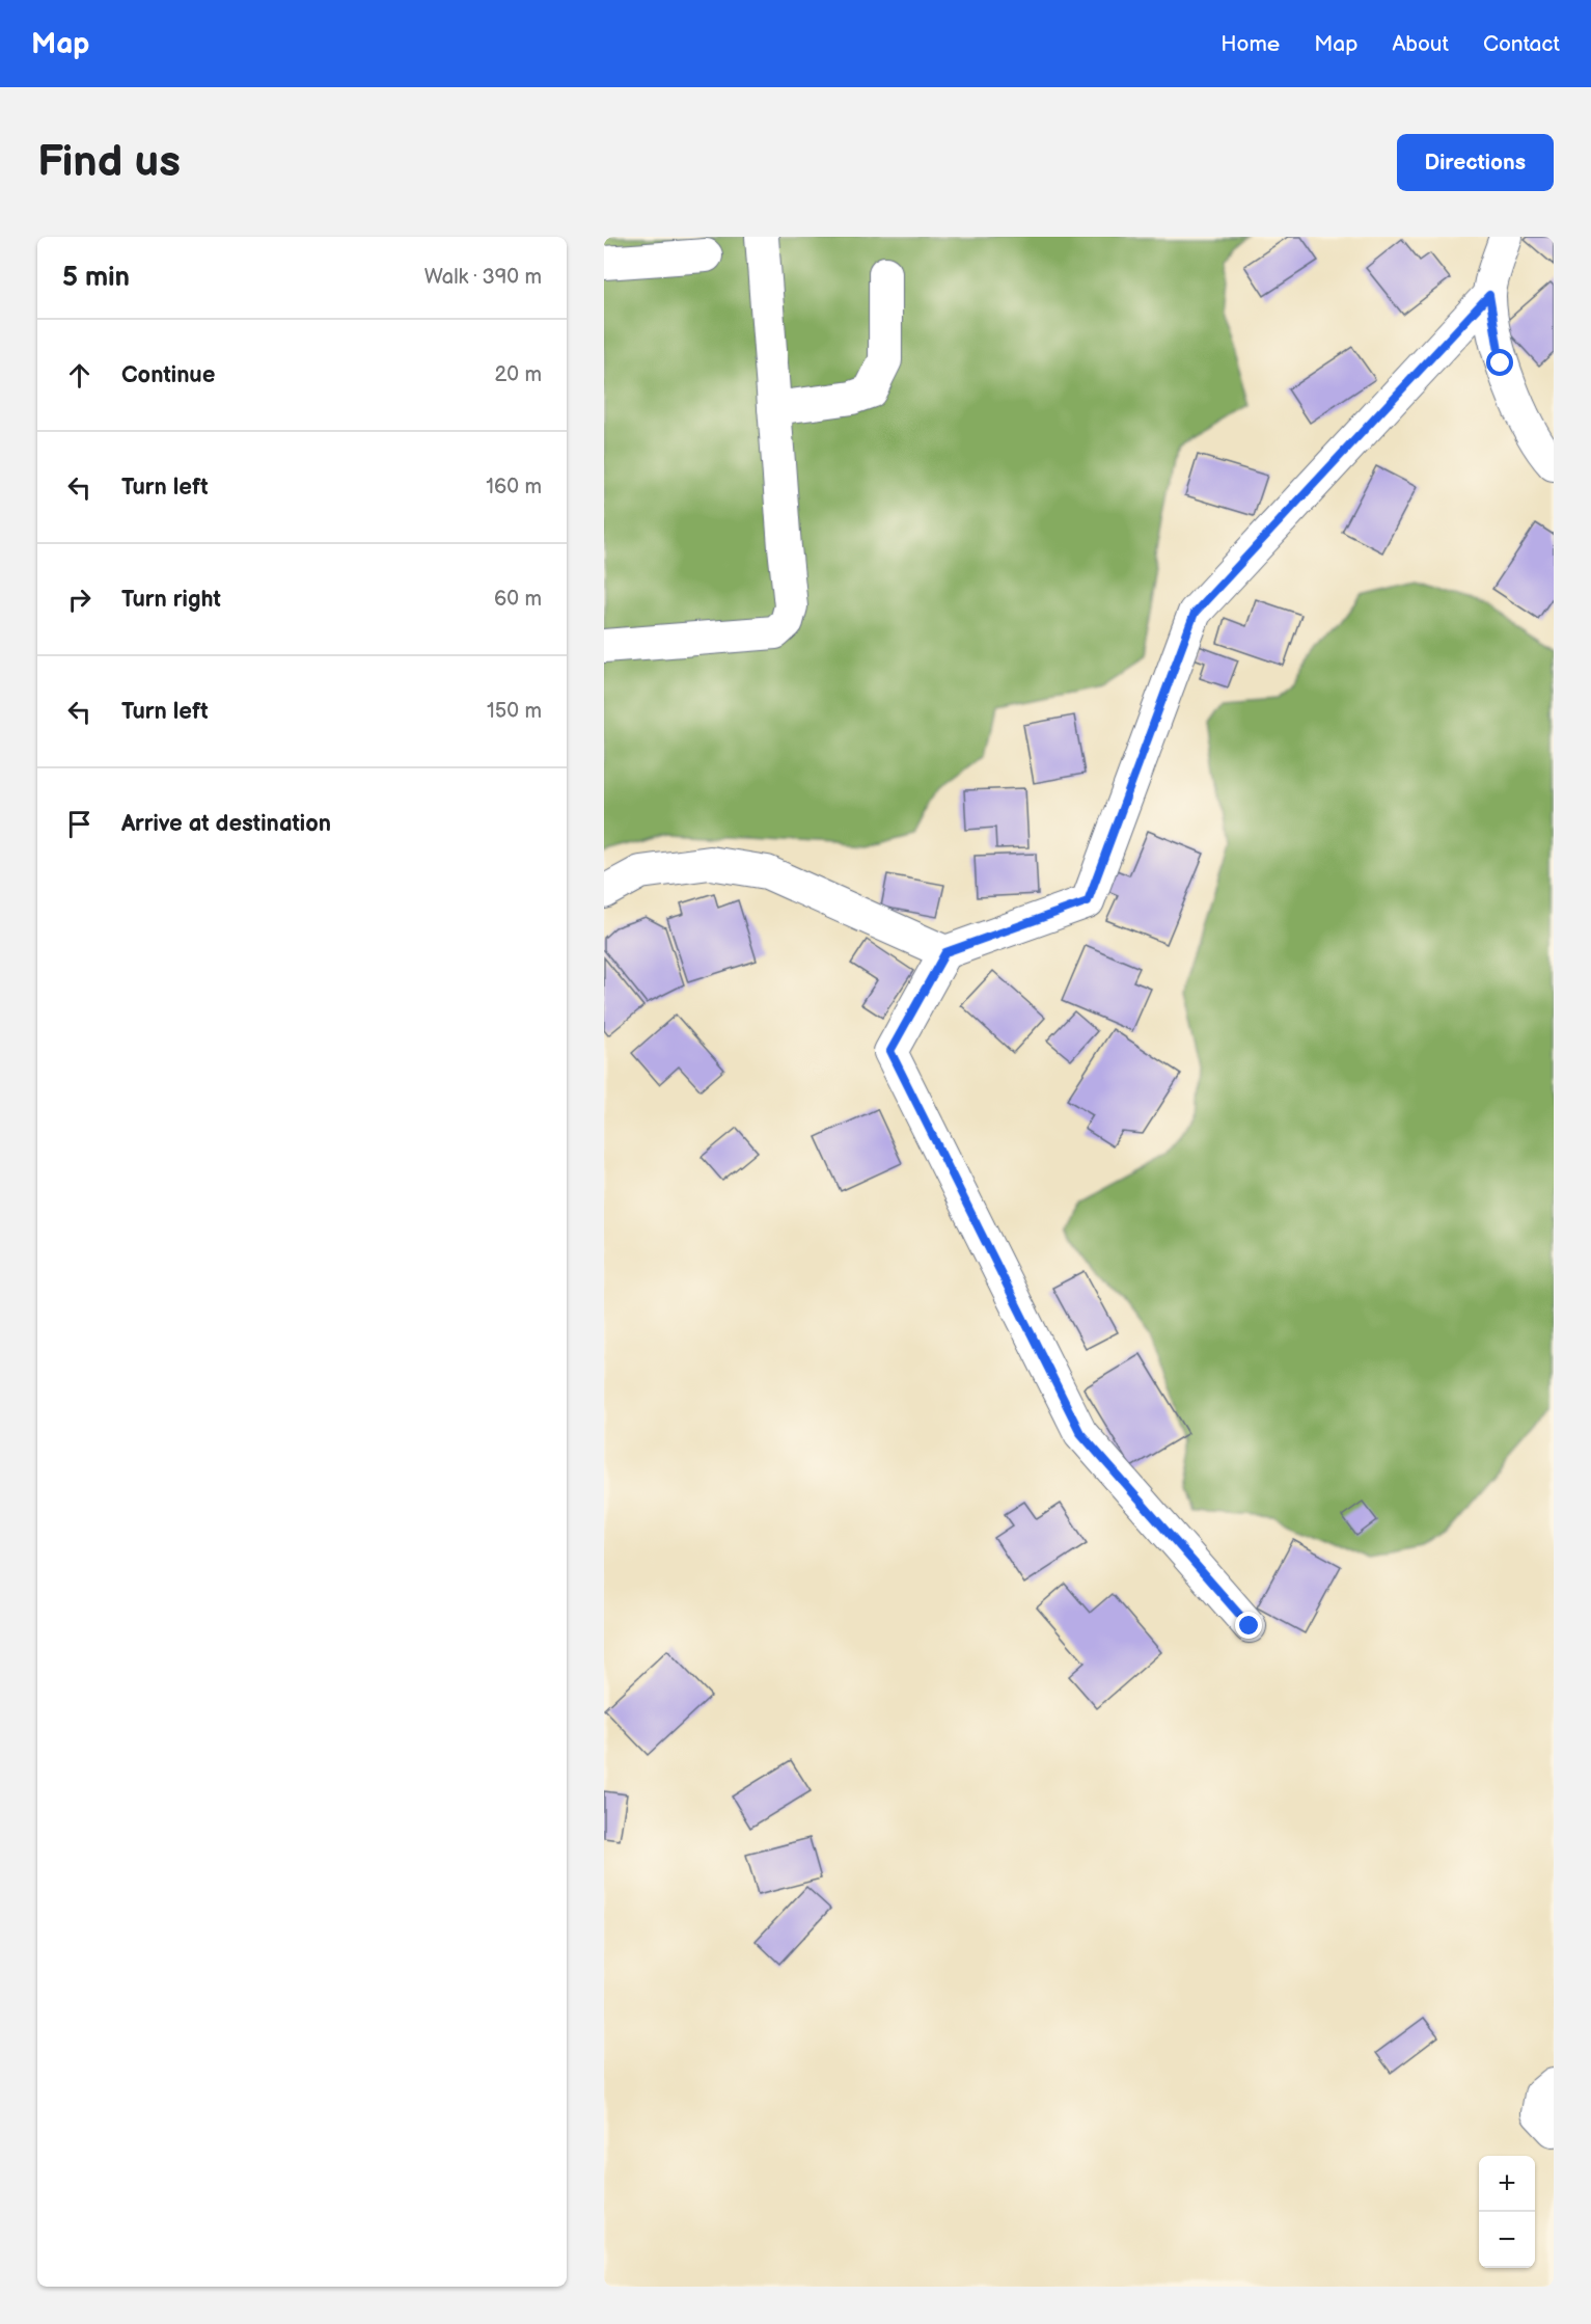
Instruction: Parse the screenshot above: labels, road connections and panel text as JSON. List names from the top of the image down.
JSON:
{
  "page": {
    "header": "Map",
    "nav": [
      "Home",
      "Map",
      "About",
      "Contact"
    ],
    "buttons": "Directions",
    "title": "Find us",
    "heading": ["5 min", "Walk · 390 m"],
    "list": [
      ["Continue", "20 m"],
      ["Turn left", "160 m"],
      ["Turn right", "60 m"],
      ["Turn left", "150 m"],
      "Arrive at destination"
    ],
    "map_buttons": ["+", "−"]
  }
}
